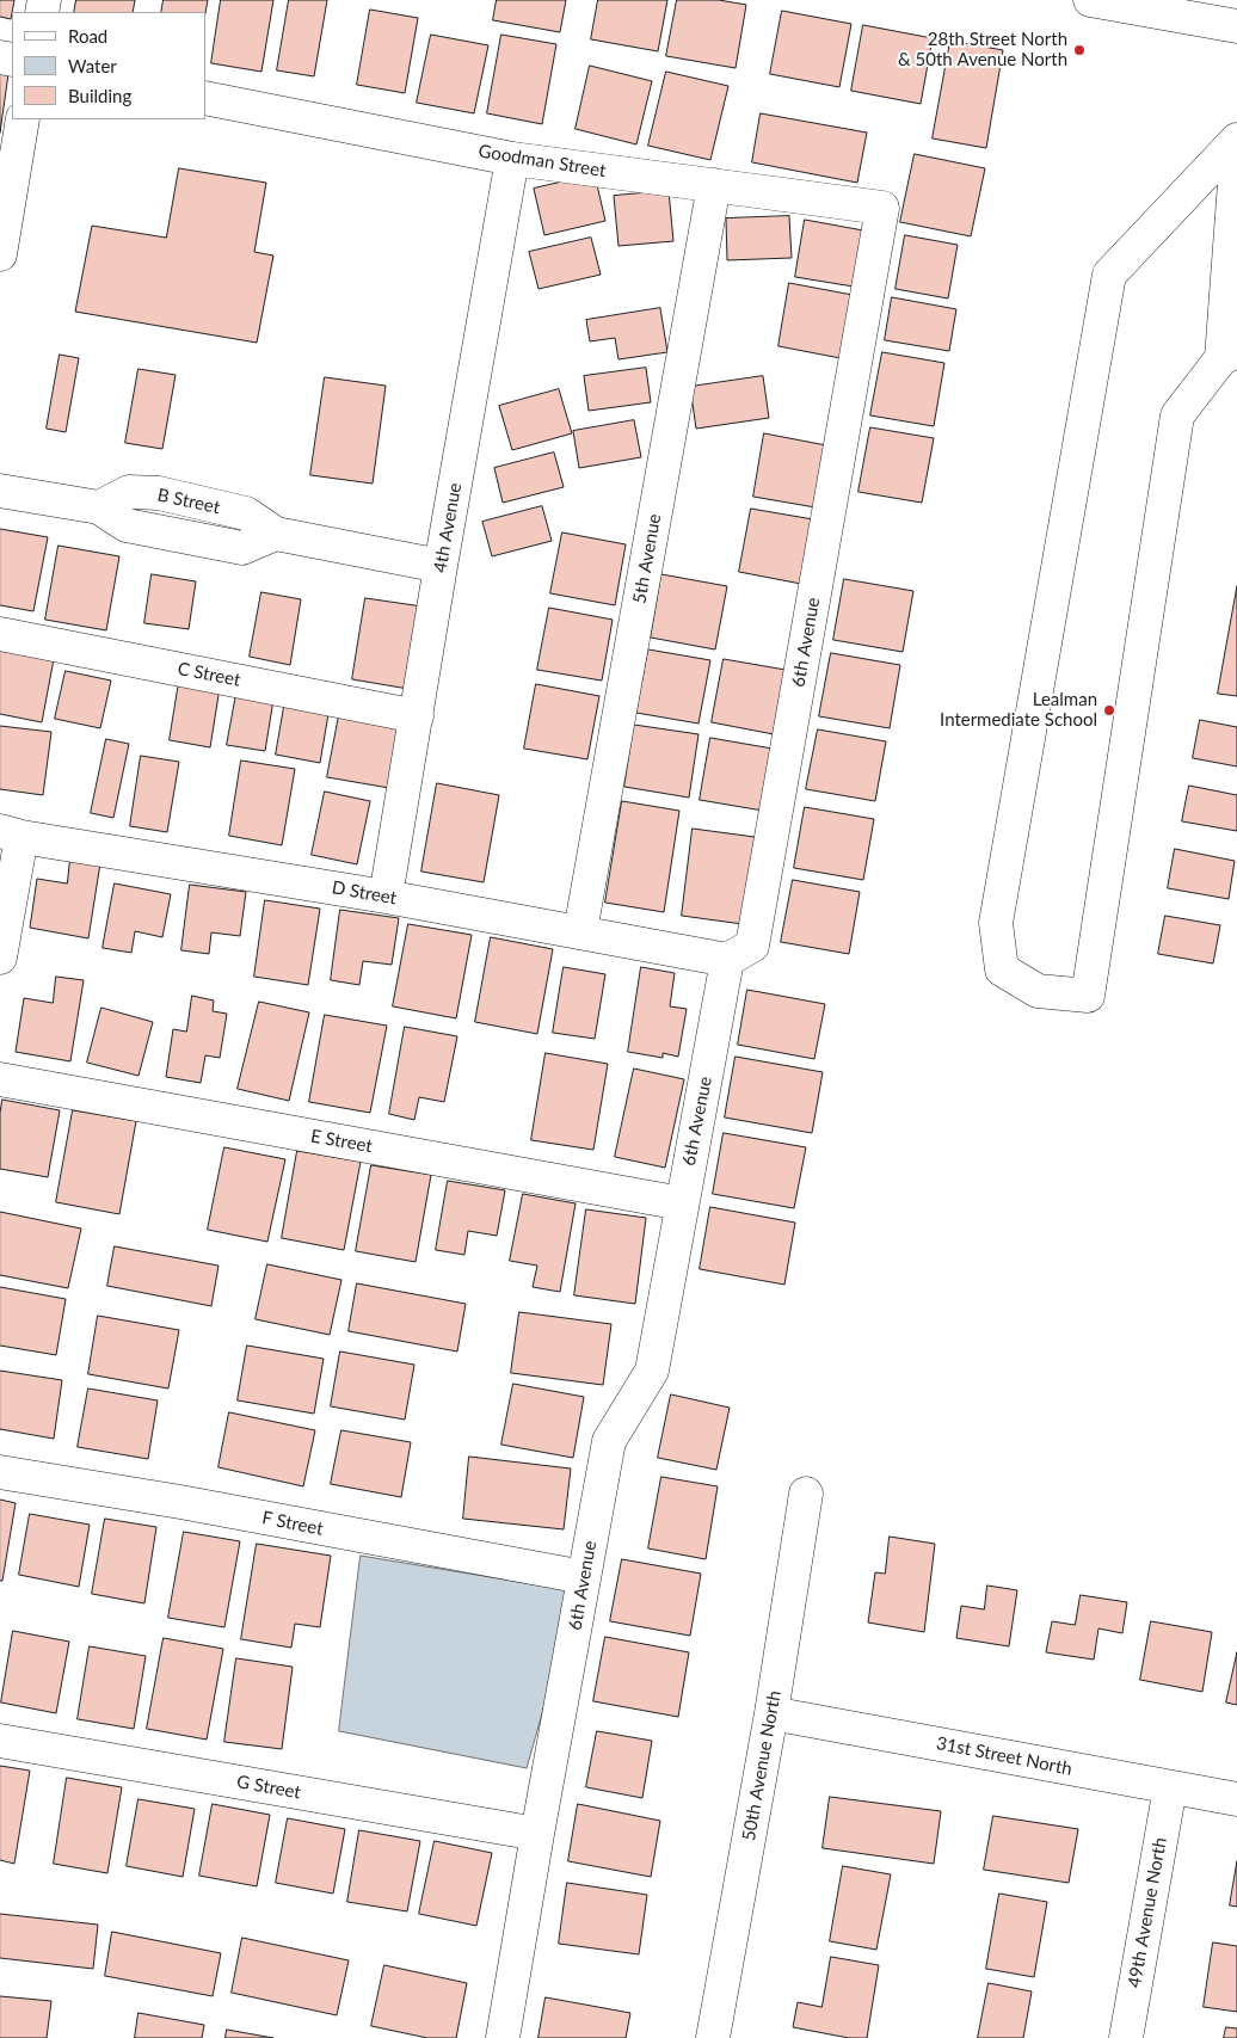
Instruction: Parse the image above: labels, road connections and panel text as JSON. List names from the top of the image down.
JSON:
{
  "streets": {
    "street": [
      "Goodman Street",
      "B Street",
      "4th Avenue",
      "5th Avenue",
      "6th Avenue",
      "C Street",
      "D Street",
      "E Street",
      "F Street",
      "31st Street North",
      "50th Avenue North",
      "G Street",
      "49th Avenue North"
    ]
  },
  "crossings": [
    ["Goodman Street", "4th Avenue"],
    ["Goodman Street", "5th Avenue"],
    ["Goodman Street", "6th Avenue"],
    ["B Street", "4th Avenue"],
    ["4th Avenue", "C Street"],
    ["4th Avenue", "D Street"],
    ["5th Avenue", "D Street"],
    ["6th Avenue", "D Street"],
    ["6th Avenue", "E Street"],
    ["6th Avenue", "F Street"],
    ["6th Avenue", "G Street"],
    ["31st Street North", "50th Avenue North"],
    ["31st Street North", "49th Avenue North"]
  ],
  "places": ["28th Street North & 50th Avenue North", "Lealman Intermediate School"],
  "legend": ["Road", "Water", "Building"]
}
